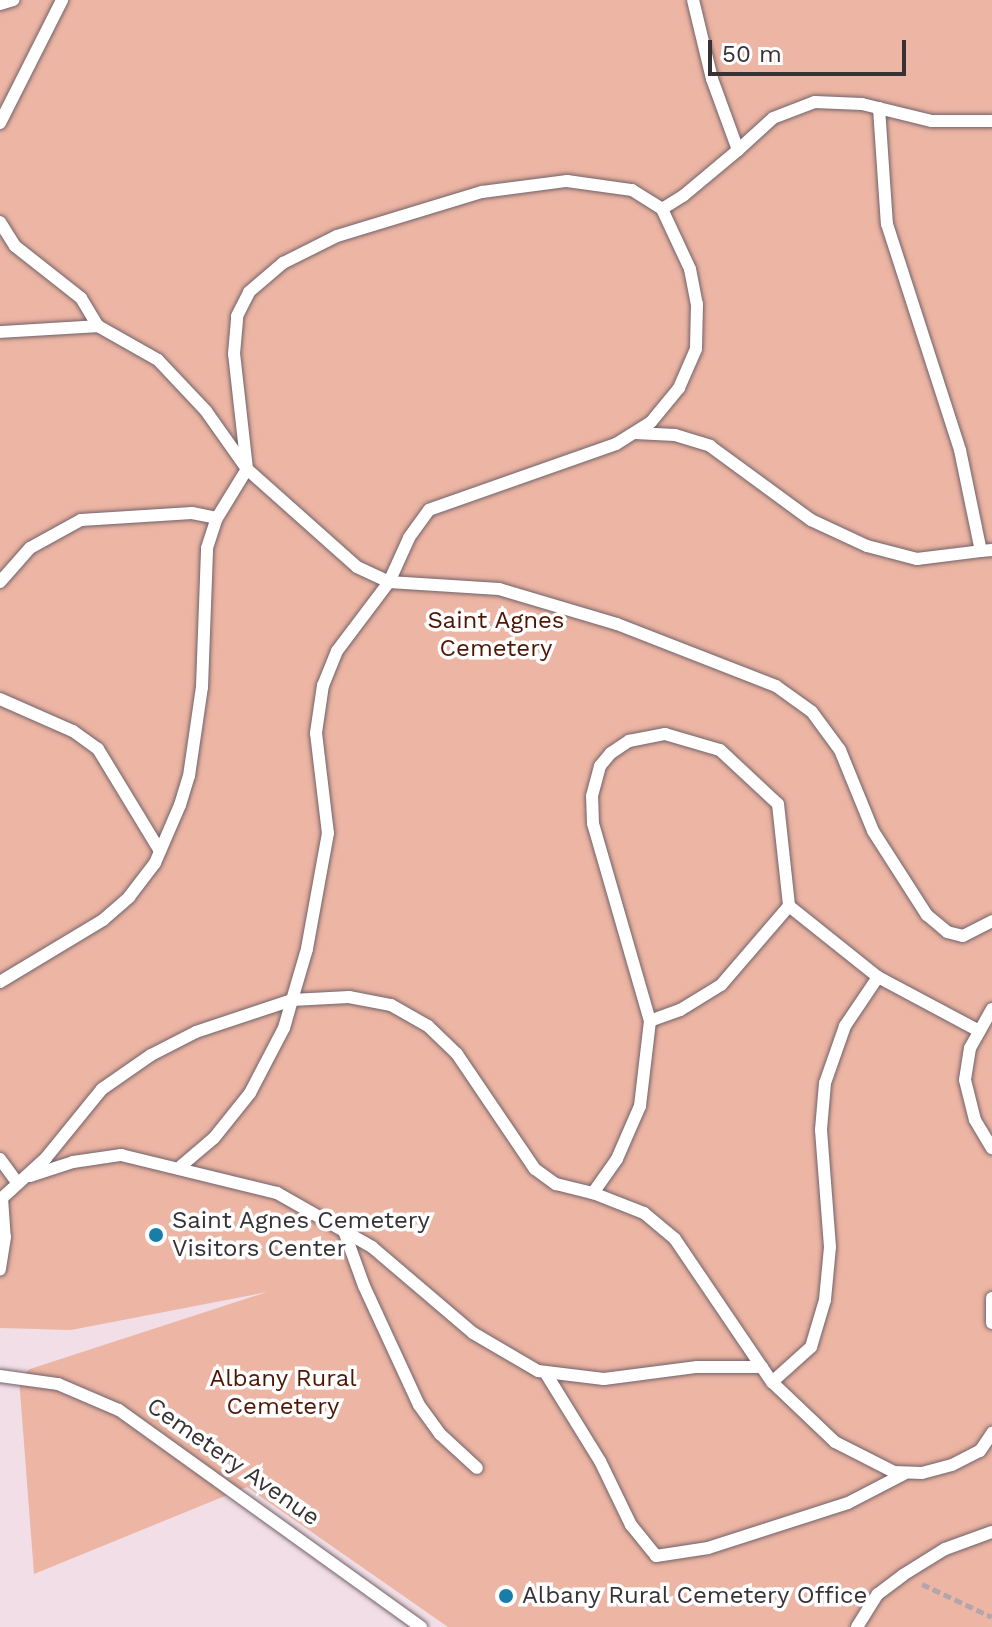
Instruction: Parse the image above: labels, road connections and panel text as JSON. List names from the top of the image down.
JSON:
{
  "streets": {
    "lane": ["Cemetery Avenue"]
  },
  "parks": ["Saint Agnes Cemetery", "Albany Rural Cemetery"],
  "places": ["Saint Agnes Cemetery Visitors Center", "Albany Rural Cemetery Office"],
  "scale_bar": "50 m"
}
